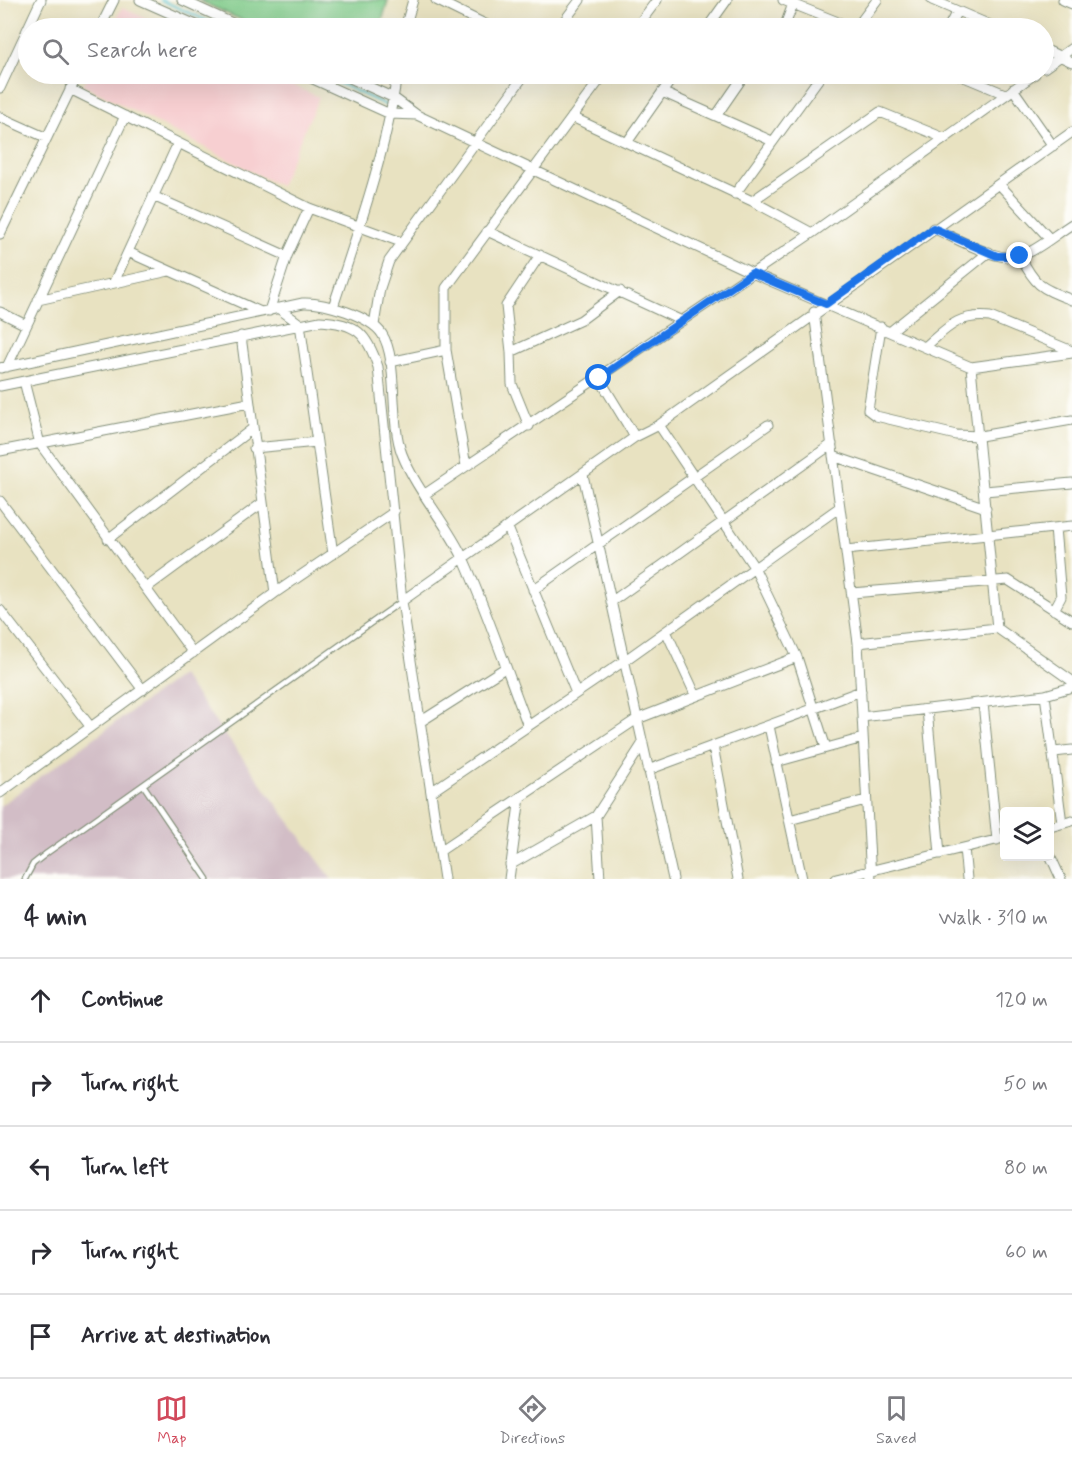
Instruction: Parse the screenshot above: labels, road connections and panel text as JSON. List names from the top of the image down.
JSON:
{
  "page": {
    "search": "Search here",
    "heading": ["4 min", "Walk · 310 m"],
    "list": [
      ["Continue", "120 m"],
      ["Turn right", "50 m"],
      ["Turn left", "80 m"],
      ["Turn right", "60 m"],
      "Arrive at destination"
    ],
    "nav": ["Map", "Directions", "Saved"]
  }
}
